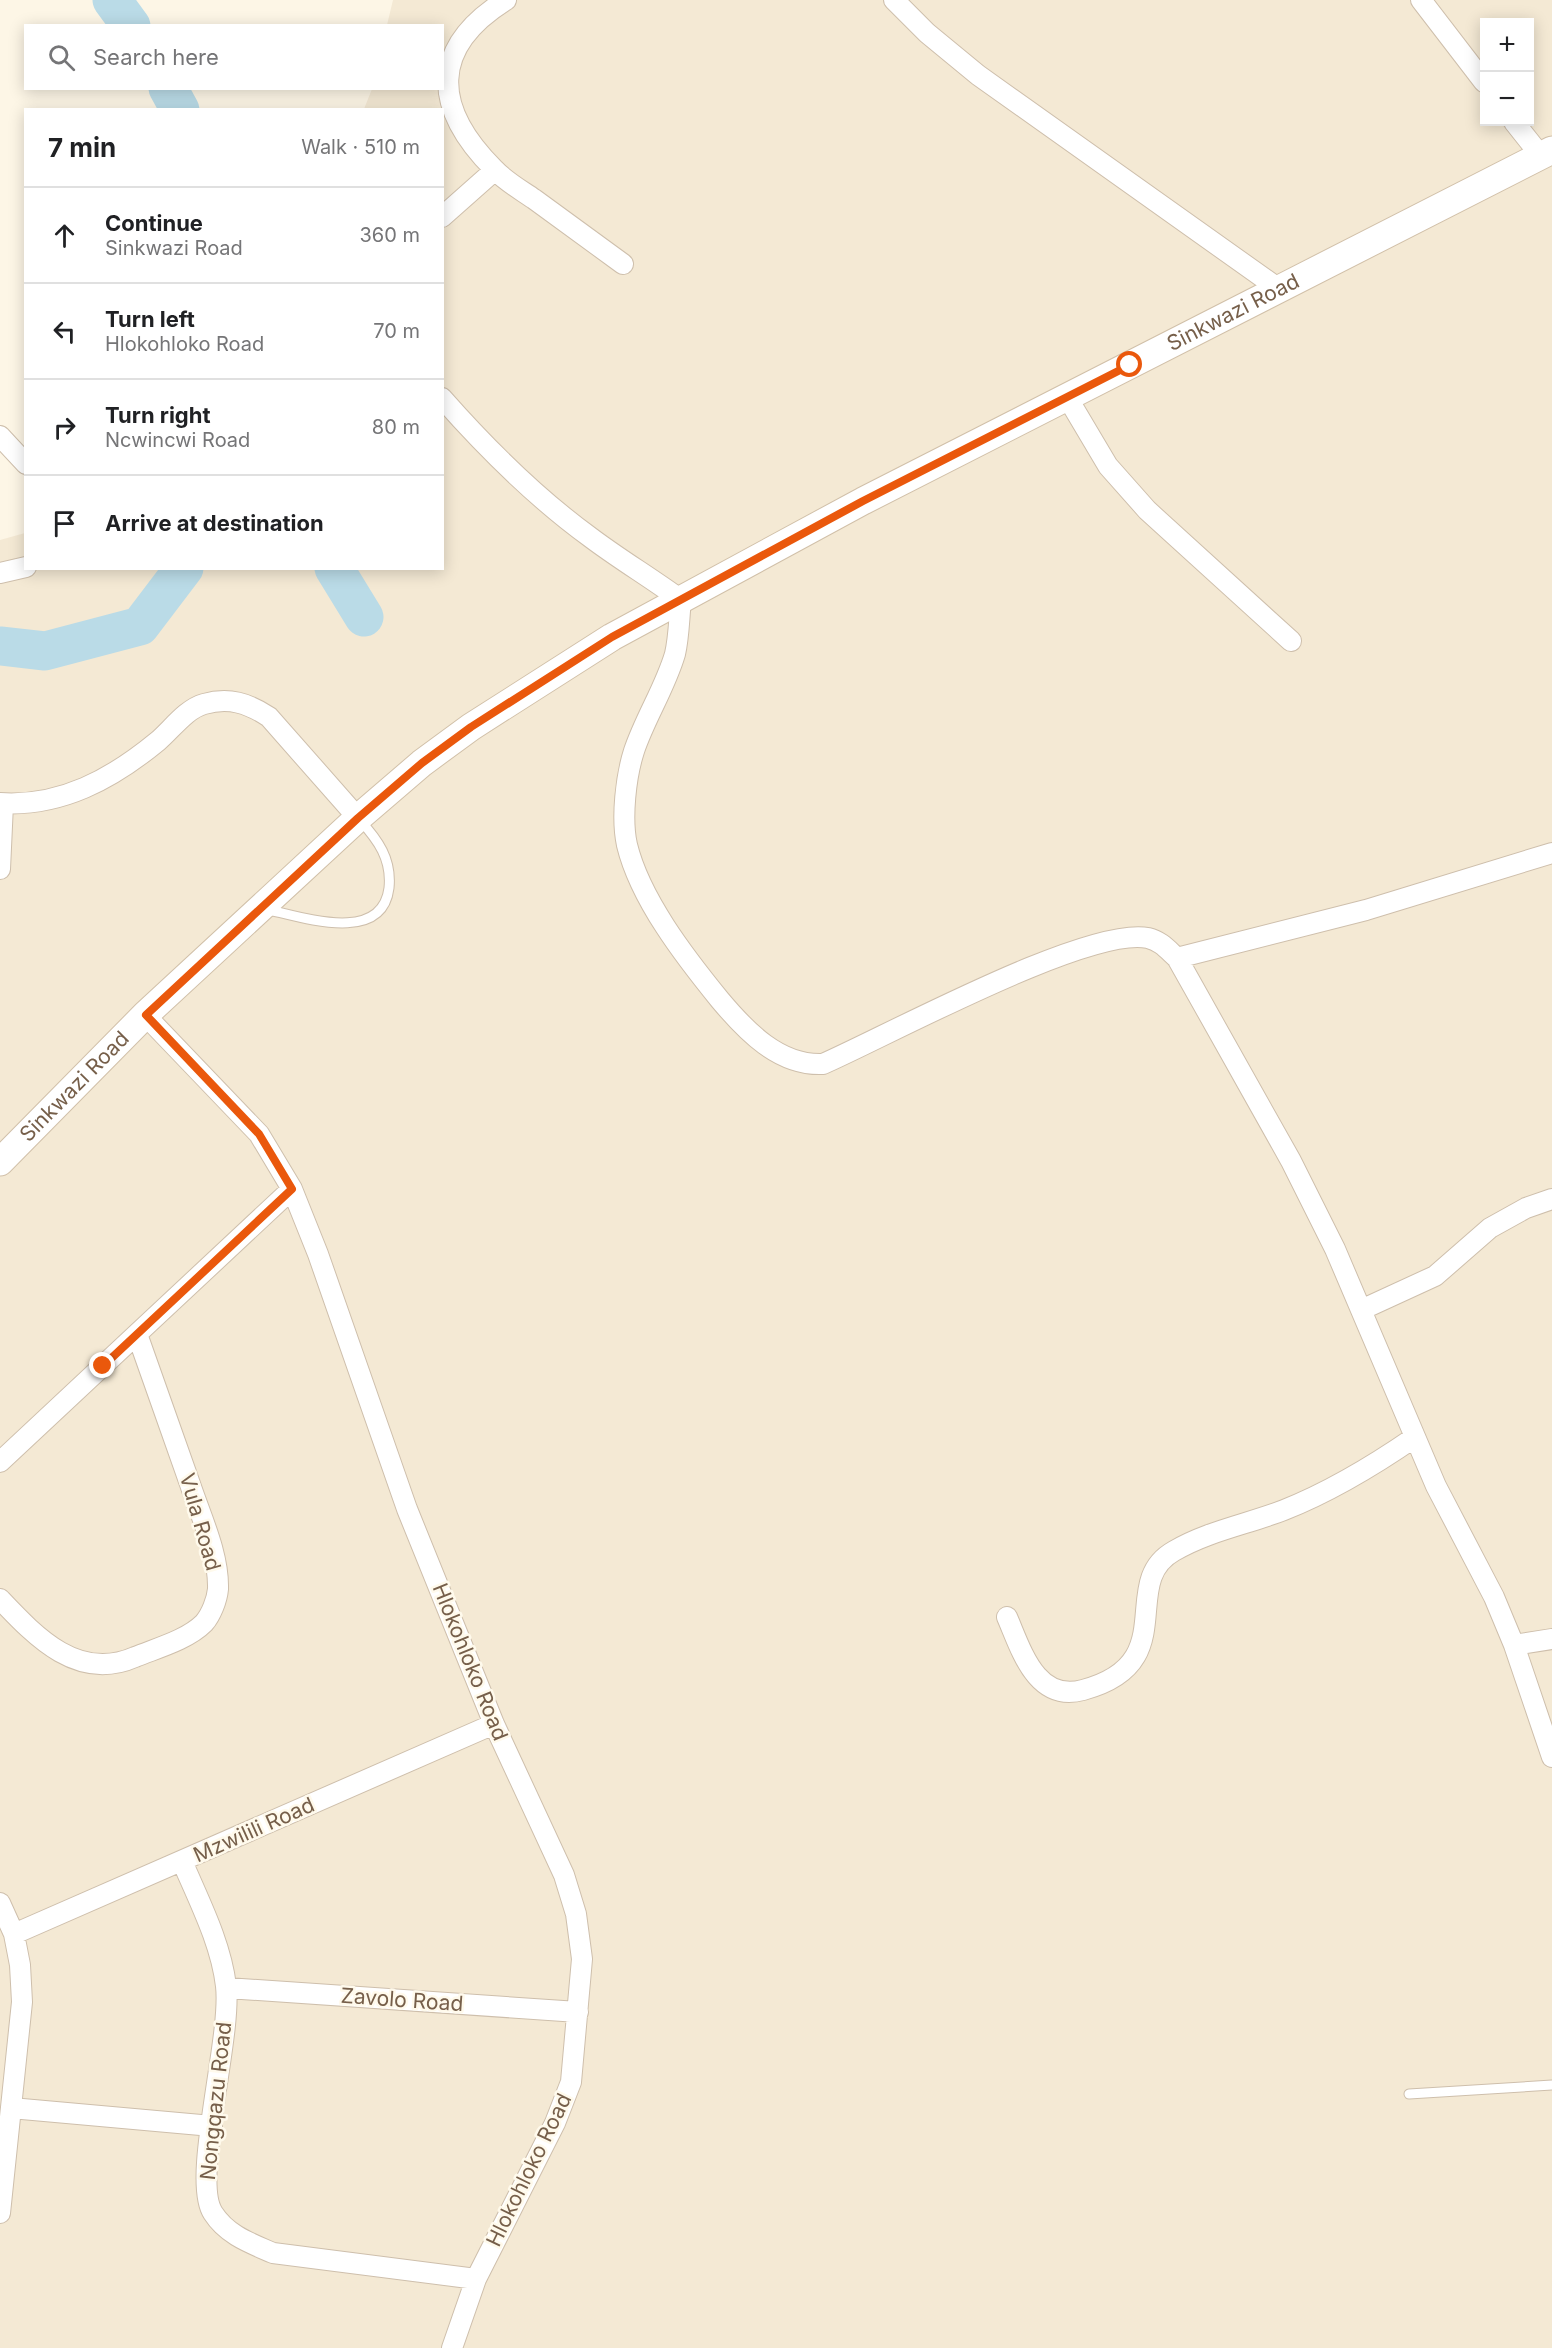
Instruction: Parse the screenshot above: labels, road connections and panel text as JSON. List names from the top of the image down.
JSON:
{
  "streets": {
    "street": [
      "Sinkwazi Road",
      "Vula Road",
      "Hlokohloko Road",
      "Mzwilili Road",
      "Zavolo Road",
      "Nongqazu Road"
    ]
  },
  "crossings": [
    ["Sinkwazi Road", "Hlokohloko Road"],
    ["Hlokohloko Road", "Mzwilili Road"],
    ["Hlokohloko Road", "Zavolo Road"],
    ["Hlokohloko Road", "Nongqazu Road"],
    ["Mzwilili Road", "Nongqazu Road"],
    ["Zavolo Road", "Nongqazu Road"]
  ],
  "page": {
    "map_buttons": ["+", "−"],
    "search": "Search here",
    "heading": ["7 min", "Walk · 510 m"],
    "list": [
      ["Continue", "Sinkwazi Road", "360 m"],
      ["Turn left", "Hlokohloko Road", "70 m"],
      ["Turn right", "Ncwincwi Road", "80 m"],
      "Arrive at destination"
    ]
  }
}
